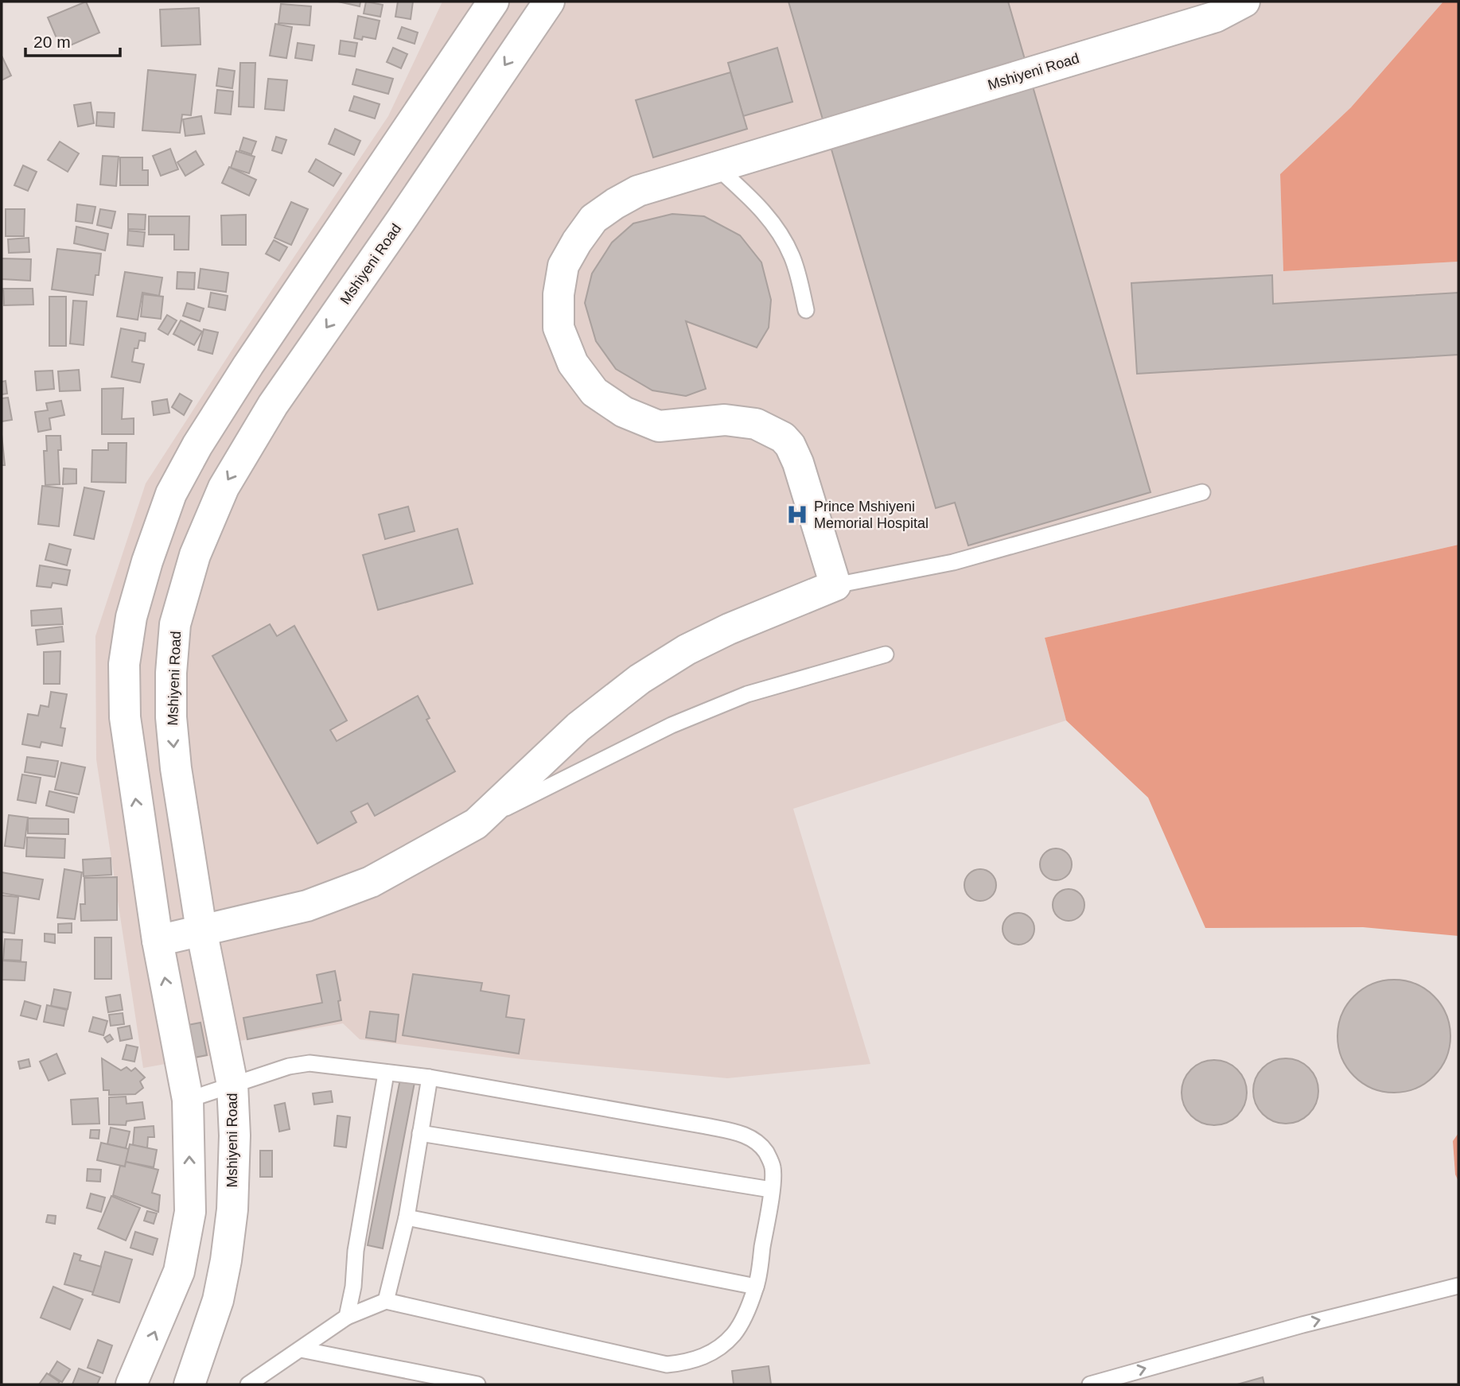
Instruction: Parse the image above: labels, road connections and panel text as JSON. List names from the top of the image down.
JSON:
{
  "streets": {
    "street": ["Mshiyeni Road"]
  },
  "places": {
    "hospital": ["Prince Mshiyeni Memorial Hospital"]
  },
  "scale_bar": "20 m"
}
